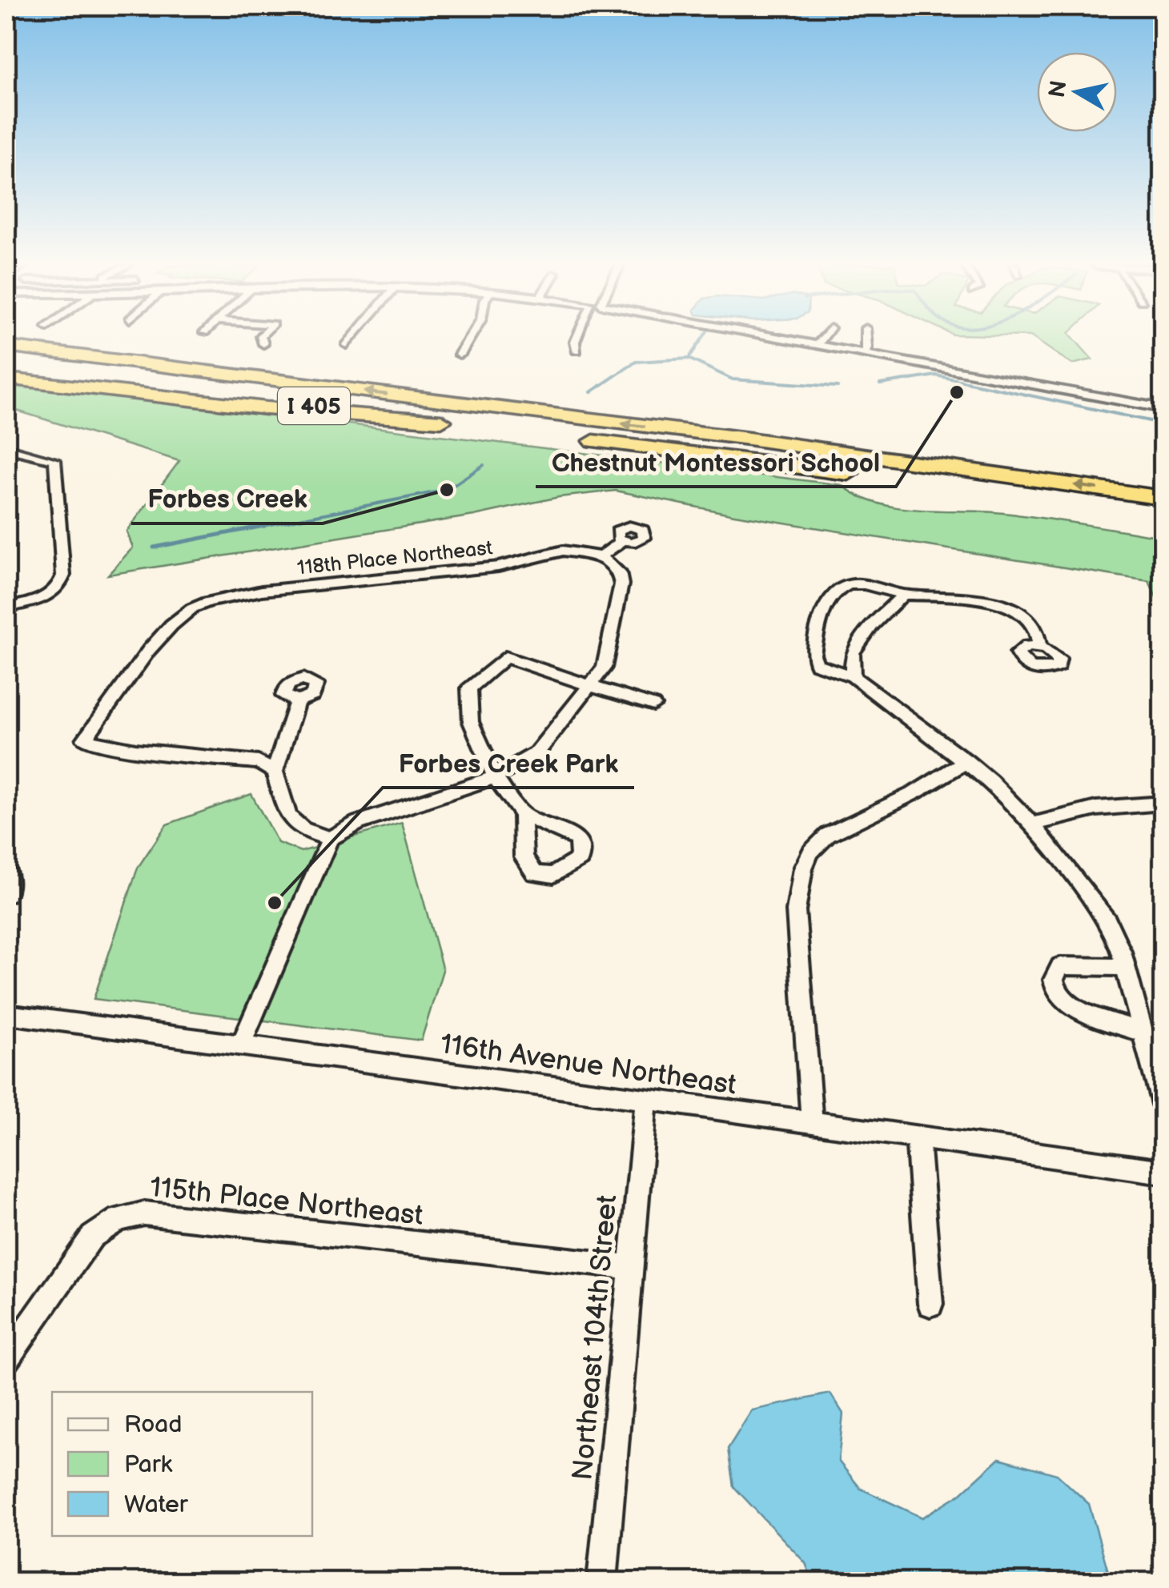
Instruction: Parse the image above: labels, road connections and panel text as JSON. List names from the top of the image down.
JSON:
{
  "streets": {
    "highway": ["I 405"],
    "street": [
      "118th Place Northeast",
      "116th Avenue Northeast",
      "115th Place Northeast",
      "Northeast 104th Street"
    ]
  },
  "crossings": [
    ["116th Avenue Northeast", "Northeast 104th Street"],
    ["115th Place Northeast", "Northeast 104th Street"]
  ],
  "places": ["Chestnut Montessori School", "Forbes Creek", "Forbes Creek Park"],
  "legend": ["Road", "Park", "Water"],
  "north": "left"
}
